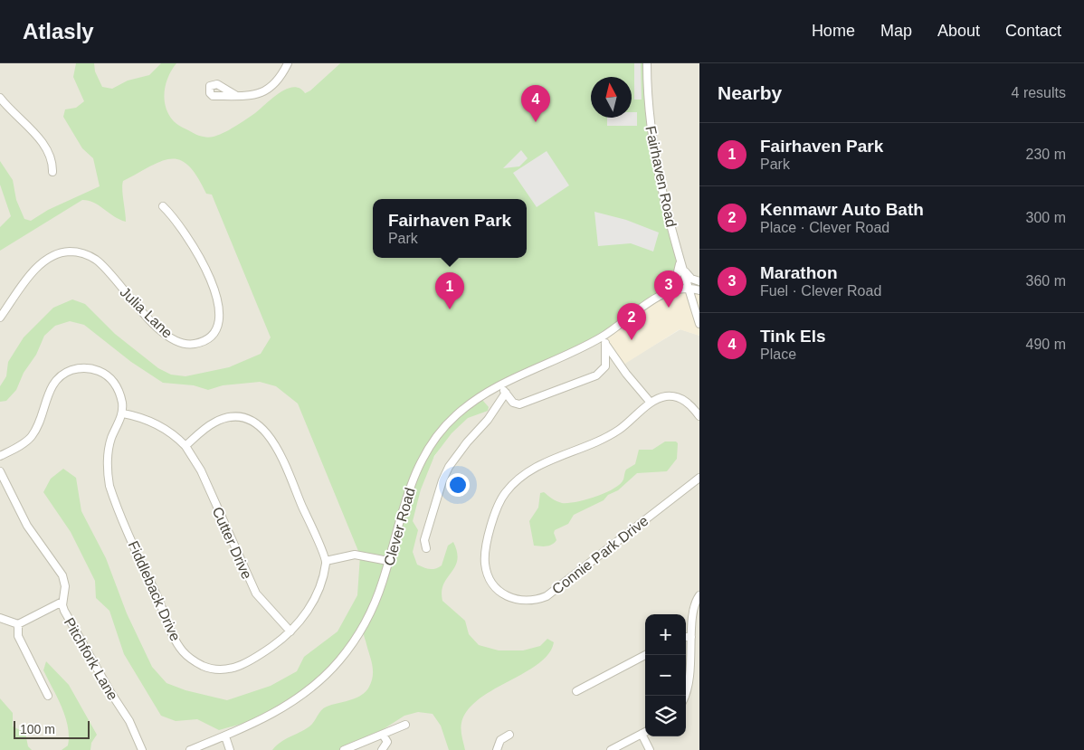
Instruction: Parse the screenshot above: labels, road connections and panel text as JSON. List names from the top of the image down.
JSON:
{
  "streets": {
    "street": [
      "Fairhaven Road",
      "Julia Lane",
      "Clever Road",
      "Cutter Drive",
      "Connie Park Drive",
      "Fiddleback Drive",
      "Pitchfork Lane"
    ]
  },
  "crossings": [
    ["Fairhaven Road", "Clever Road"],
    ["Cutter Drive", "Fiddleback Drive"]
  ],
  "scale_bar": "100 m",
  "north": "top",
  "page": {
    "header": "Atlasly",
    "nav": [
      "Home",
      "Map",
      "About",
      "Contact"
    ],
    "heading": ["Nearby", "4 results"],
    "pins": [
      "4",
      "3",
      "1",
      "2"
    ],
    "list": [
      {
        "mark": "1",
        "name": "Fairhaven Park",
        "note": "Park",
        "value": "230 m"
      },
      {
        "mark": "2",
        "name": "Kenmawr Auto Bath",
        "note": "Place · Clever Road",
        "value": "300 m"
      },
      {
        "mark": "3",
        "name": "Marathon",
        "note": "Fuel · Clever Road",
        "value": "360 m"
      },
      {
        "mark": "4",
        "name": "Tink Els",
        "note": "Place",
        "value": "490 m"
      }
    ],
    "popup": ["Fairhaven Park", "Park"],
    "map_buttons": ["+", "−"],
    "scale": "100 m"
  }
}
